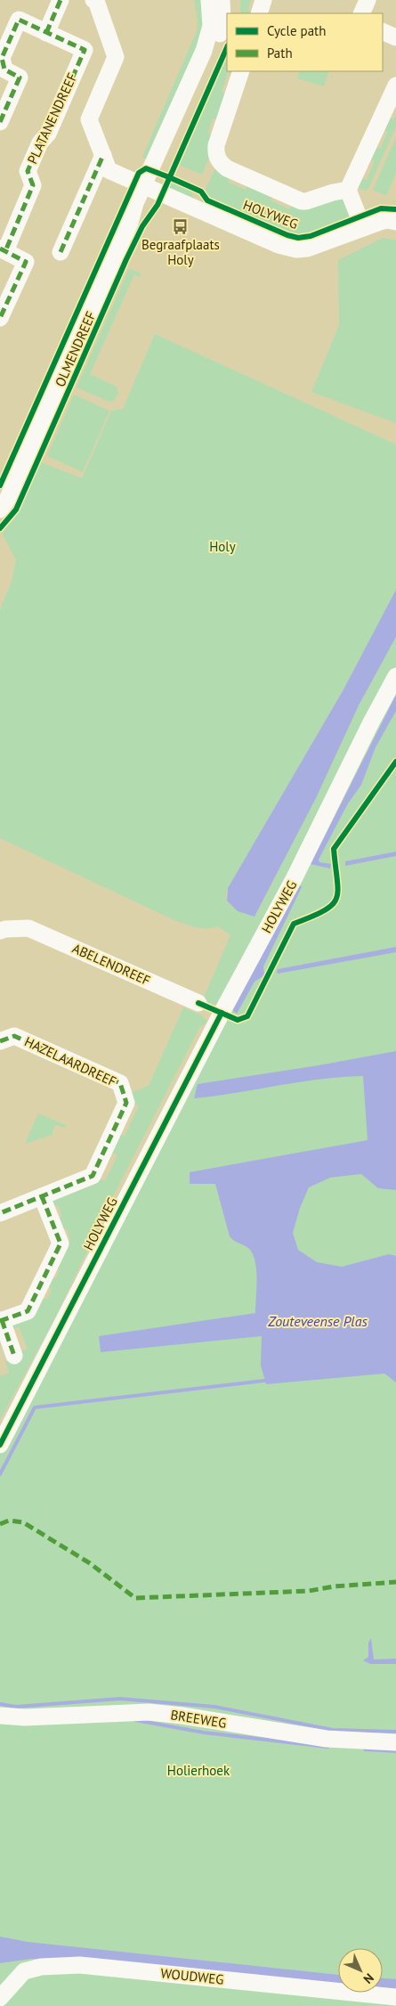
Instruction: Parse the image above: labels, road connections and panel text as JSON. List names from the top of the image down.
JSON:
{
  "streets": {
    "street": [
      "PLATANENDREEF",
      "HOLYWEG",
      "OLMENDREEF",
      "ABELENDREEF",
      "HAZELAARDREEF",
      "BREEWEG",
      "WOUDWEG"
    ]
  },
  "crossings": [
    ["HOLYWEG", "OLMENDREEF"]
  ],
  "water": ["Zouteveense Plas"],
  "parks": ["Holy", "Holierhoek"],
  "places": {
    "bus stop": ["Begraafplaats Holy"]
  },
  "legend": ["Cycle path", "Path"],
  "north": "bottom right"
}
